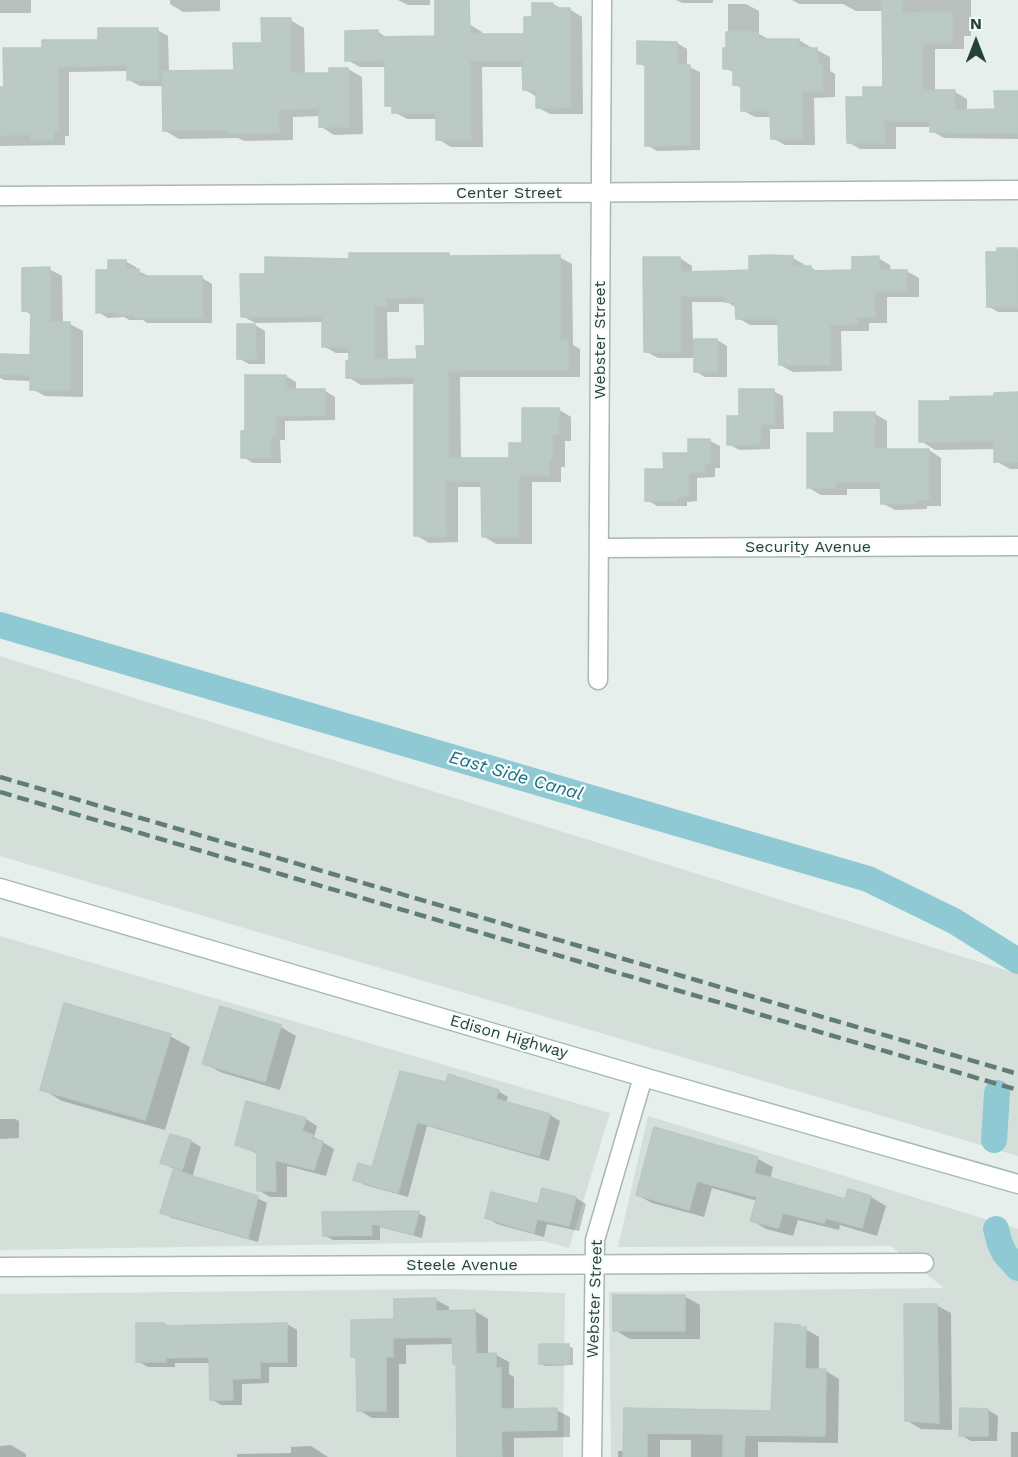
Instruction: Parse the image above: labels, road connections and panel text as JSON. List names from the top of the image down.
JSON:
{
  "streets": {
    "street": [
      "Center Street",
      "Webster Street",
      "Security Avenue",
      "Edison Highway",
      "Steele Avenue"
    ]
  },
  "crossings": [
    ["Center Street", "Webster Street"],
    ["Webster Street", "Security Avenue"],
    ["Webster Street", "Edison Highway"],
    ["Webster Street", "Steele Avenue"]
  ],
  "water": ["East Side Canal"],
  "north": "top"
}
